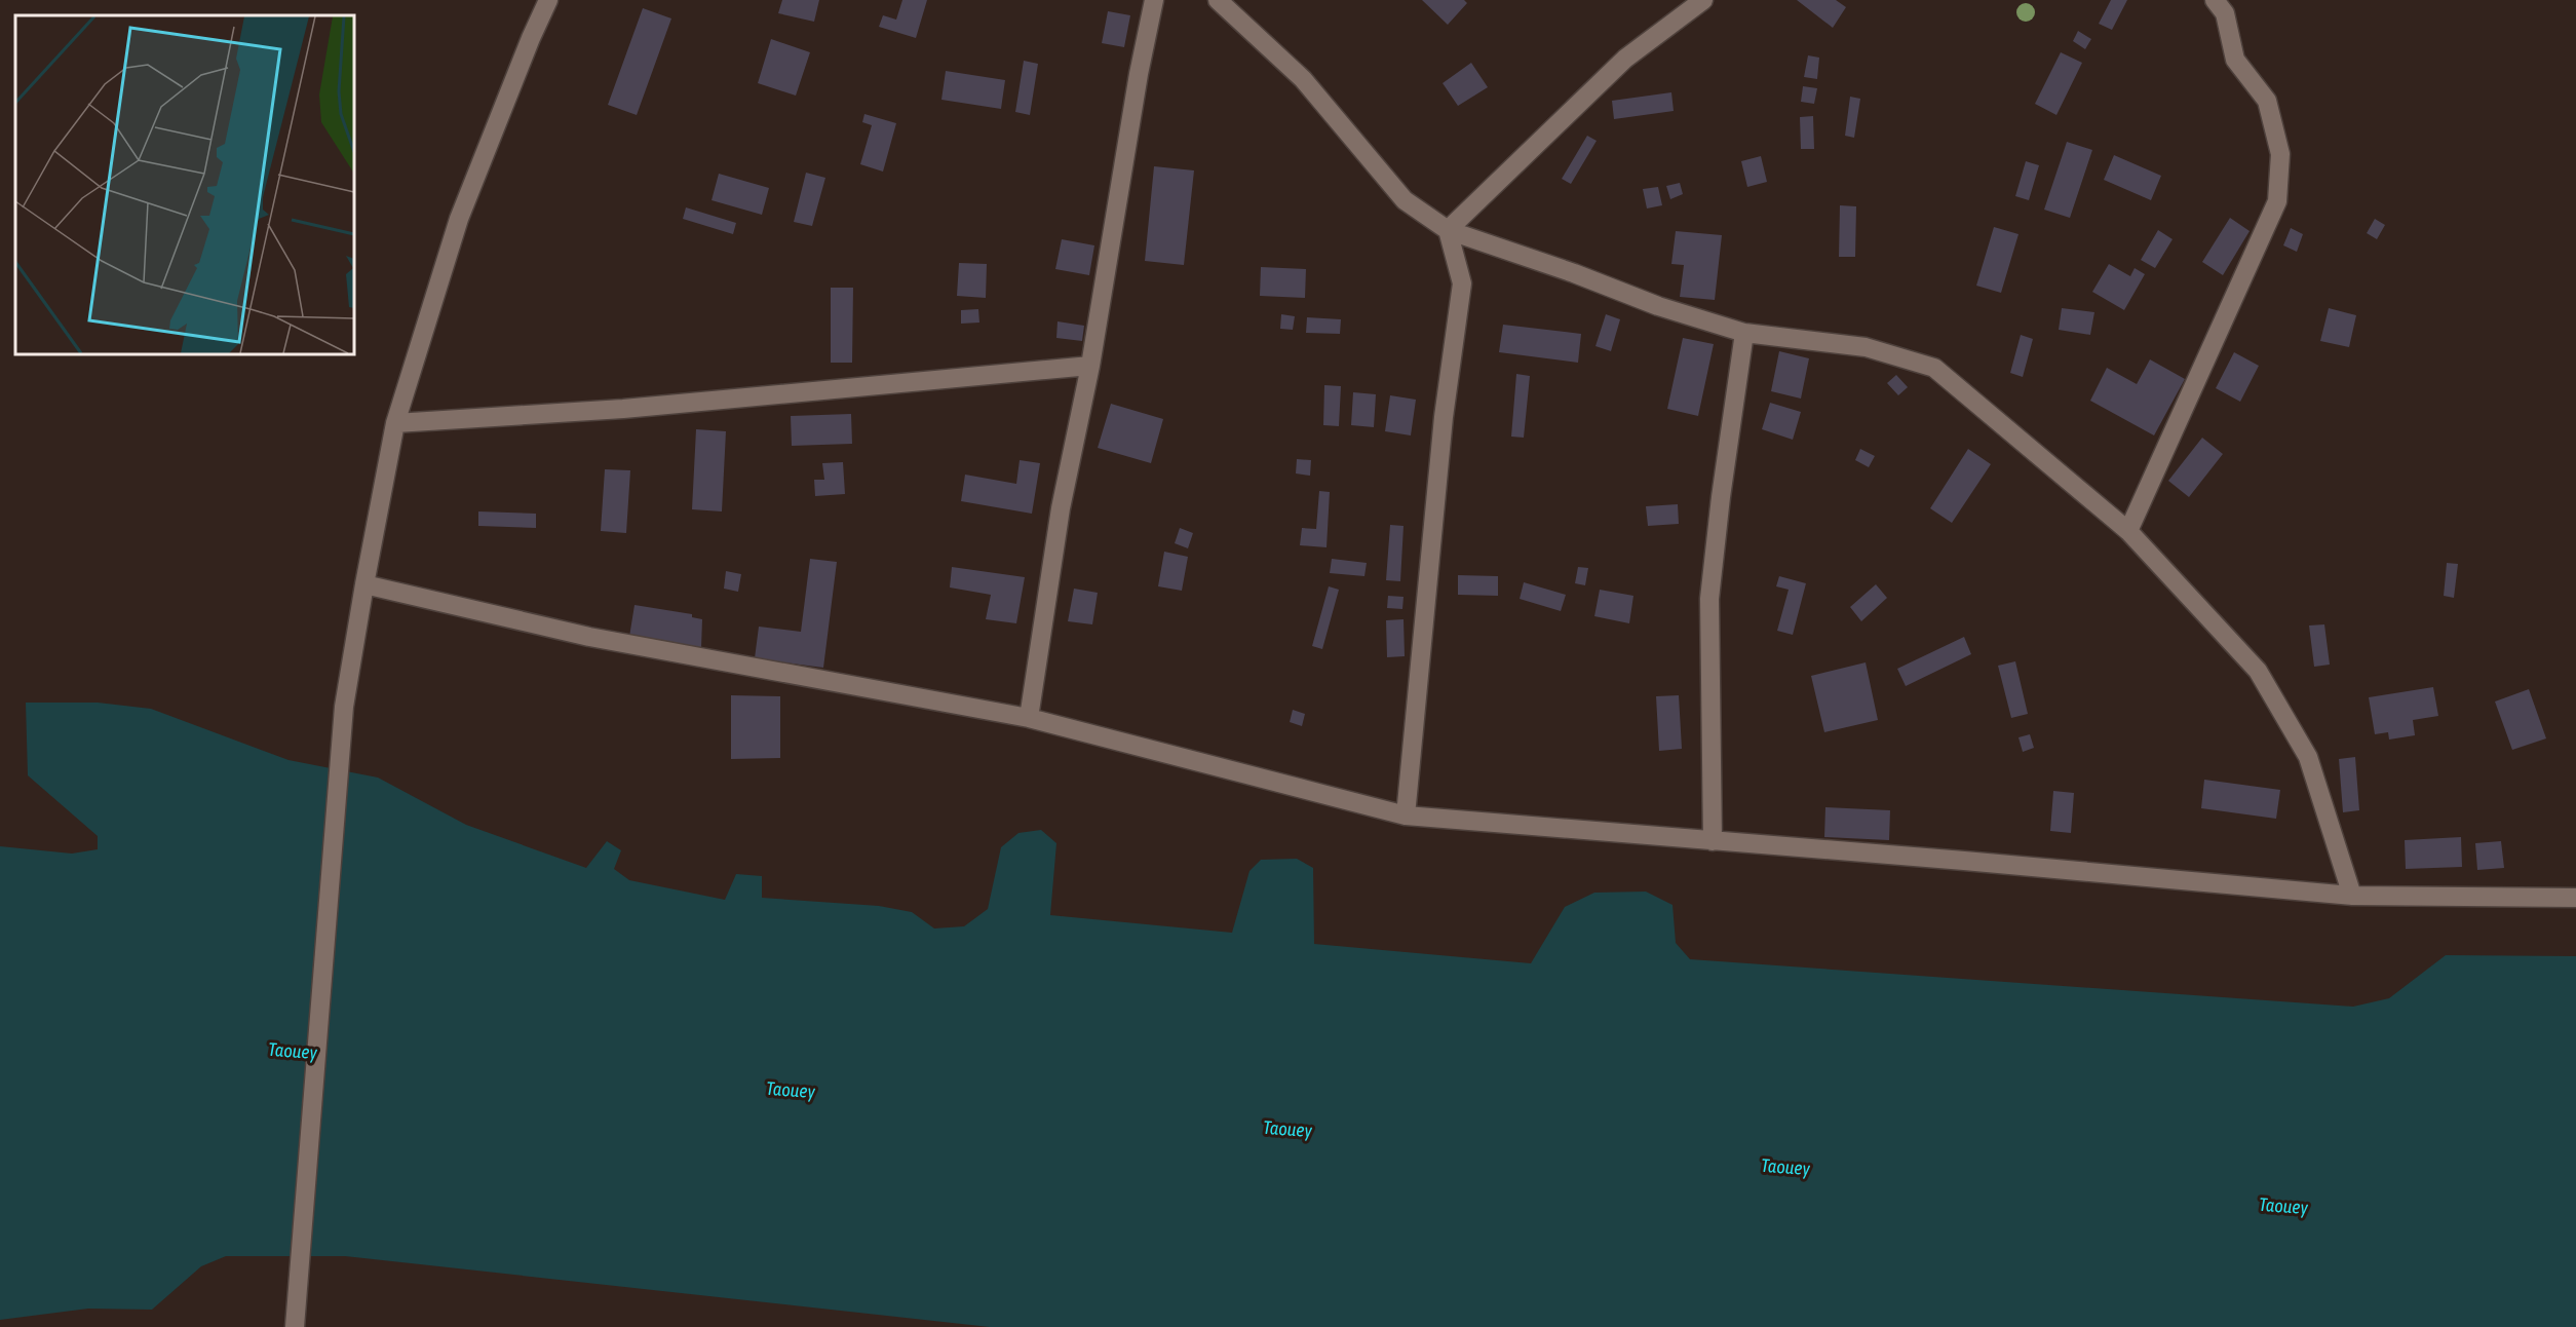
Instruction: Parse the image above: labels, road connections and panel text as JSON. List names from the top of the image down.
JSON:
{
  "water": ["Taouey"]
}
